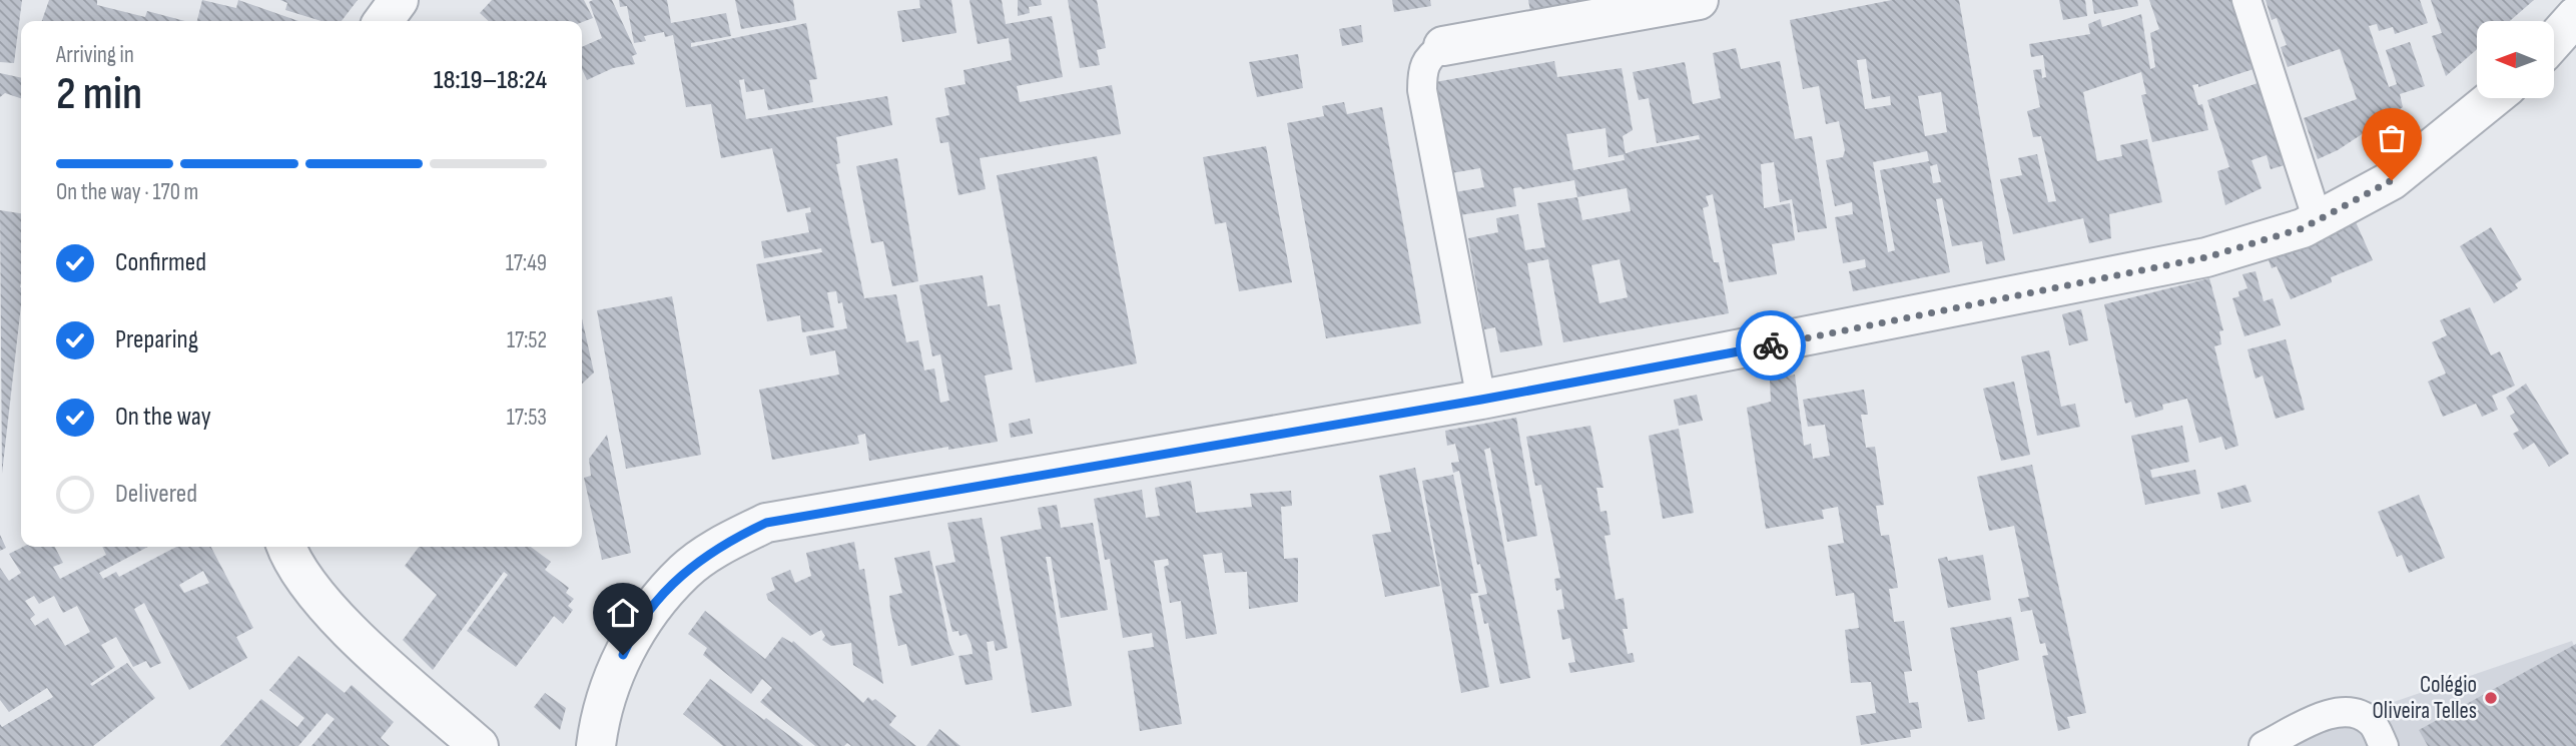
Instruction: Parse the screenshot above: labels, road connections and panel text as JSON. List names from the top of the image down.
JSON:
{
  "places": ["Colégio Oliveira Telles"],
  "north": "left",
  "page": {
    "heading": ["2 min", "Arriving in", "18:19–18:24"],
    "bar": "On the way · 170 m",
    "list": [
      ["Confirmed", "17:49"],
      ["Preparing", "17:52"],
      ["On the way", "17:53"],
      "Delivered"
    ]
  }
}
